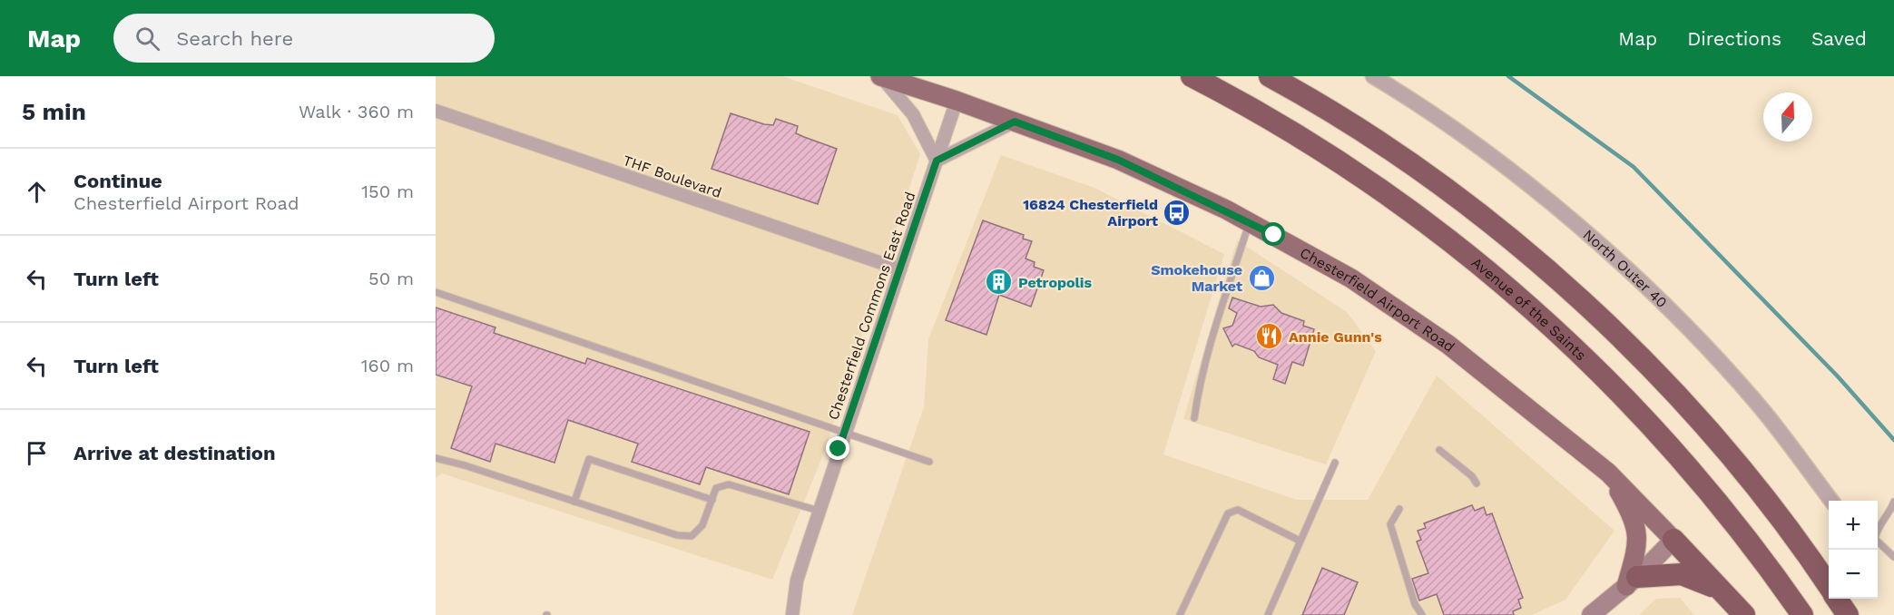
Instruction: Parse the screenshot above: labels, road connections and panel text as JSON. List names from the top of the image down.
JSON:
{
  "streets": {
    "highway": ["Avenue of the Saints"],
    "main road": ["Chesterfield Airport Road"],
    "street": ["THF Boulevard", "North Outer 40", "Chesterfield Commons East Road"]
  },
  "crossings": [
    ["THF Boulevard", "Chesterfield Commons East Road"],
    ["Chesterfield Airport Road", "Chesterfield Commons East Road"]
  ],
  "places": {
    "bus stop": ["16824 Chesterfield Airport"],
    "shop": ["Smokehouse Market"],
    "building": ["Petropolis"],
    "restaurant": ["Annie Gunn's"]
  },
  "north": "top",
  "page": {
    "header": "Map",
    "search": "Search here",
    "nav": ["Map", "Directions", "Saved"],
    "heading": ["5 min", "Walk · 360 m"],
    "list": [
      ["Continue", "Chesterfield Airport Road", "150 m"],
      ["Turn left", "50 m"],
      ["Turn left", "160 m"],
      "Arrive at destination"
    ],
    "map_buttons": ["+", "−"]
  }
}
